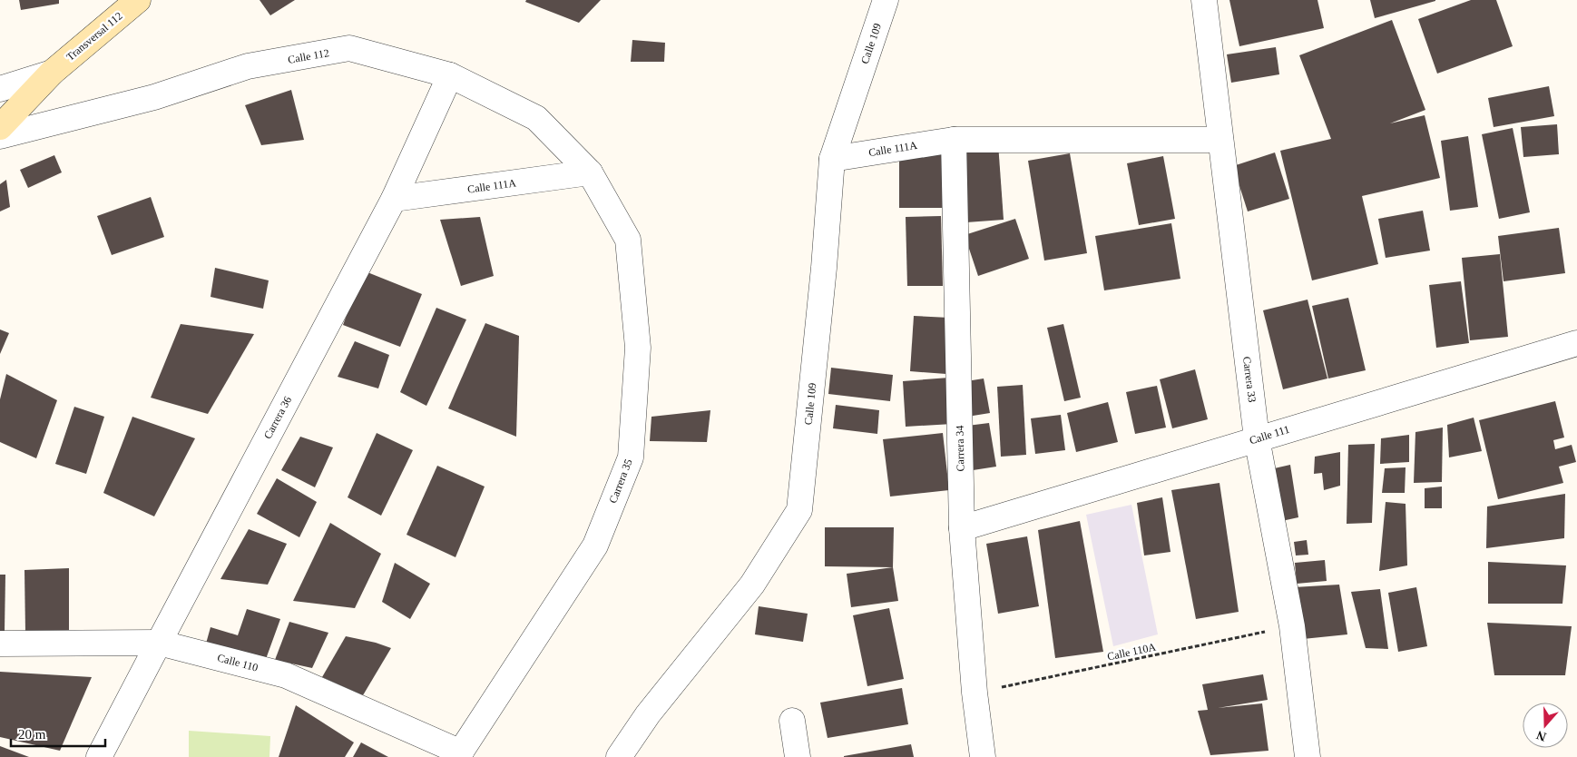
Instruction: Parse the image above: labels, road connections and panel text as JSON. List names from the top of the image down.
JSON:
{
  "streets": {
    "main road": ["Transversal 112"],
    "street": [
      "Calle 109",
      "Calle 112",
      "Calle 111A",
      "Carrera 33",
      "Carrera 36",
      "Calle 111",
      "Carrera 34",
      "Carrera 35",
      "Calle 110"
    ],
    "path": ["Calle 110A"]
  },
  "crossings": [
    ["Calle 109", "Calle 111A"],
    ["Calle 112", "Calle 111A"],
    ["Calle 112", "Carrera 36"],
    ["Calle 112", "Carrera 35"],
    ["Calle 111A", "Carrera 33"],
    ["Calle 111A", "Carrera 36"],
    ["Calle 111A", "Carrera 34"],
    ["Calle 111A", "Carrera 35"],
    ["Carrera 33", "Calle 111"],
    ["Carrera 33", "Calle 110A"],
    ["Carrera 36", "Calle 110"],
    ["Calle 111", "Carrera 34"],
    ["Carrera 34", "Calle 110A"],
    ["Carrera 35", "Calle 110"]
  ],
  "scale_bar": "20 m",
  "north": "bottom"
}
